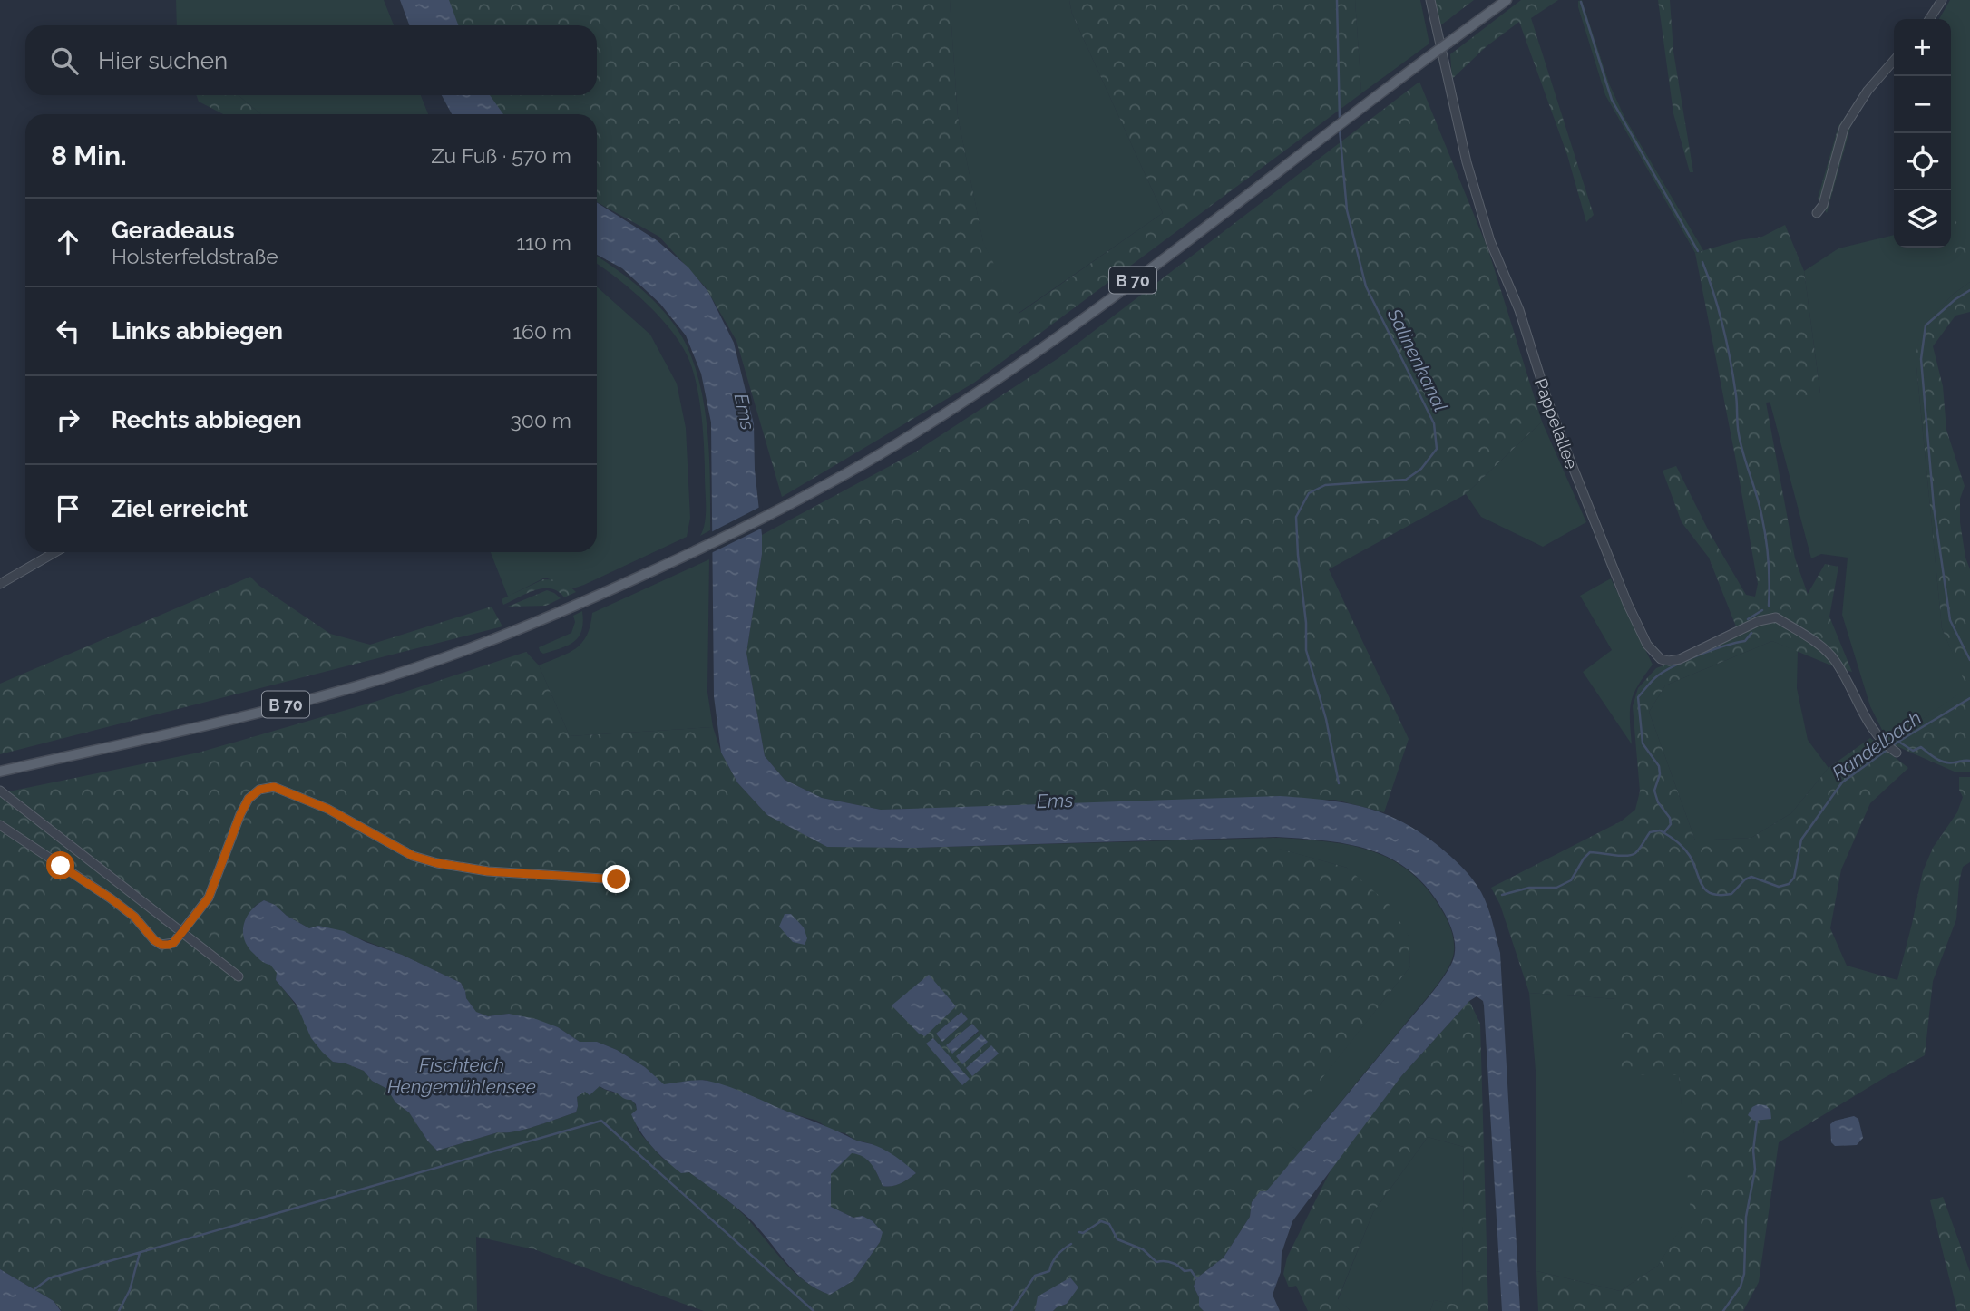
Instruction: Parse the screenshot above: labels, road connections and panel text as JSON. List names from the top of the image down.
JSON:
{
  "streets": {
    "main road": ["B 70"],
    "street": ["Pappelallee"]
  },
  "water": [
    "Salinenkanal",
    "Ems",
    "Randelbach",
    "Fischteich Hengemühlensee"
  ],
  "page": {
    "map_buttons": ["+", "−"],
    "search": "Hier suchen",
    "heading": ["8 Min.", "Zu Fuß · 570 m"],
    "list": [
      ["Geradeaus", "Holsterfeldstraße", "110 m"],
      ["Links abbiegen", "160 m"],
      ["Rechts abbiegen", "300 m"],
      "Ziel erreicht"
    ]
  }
}
